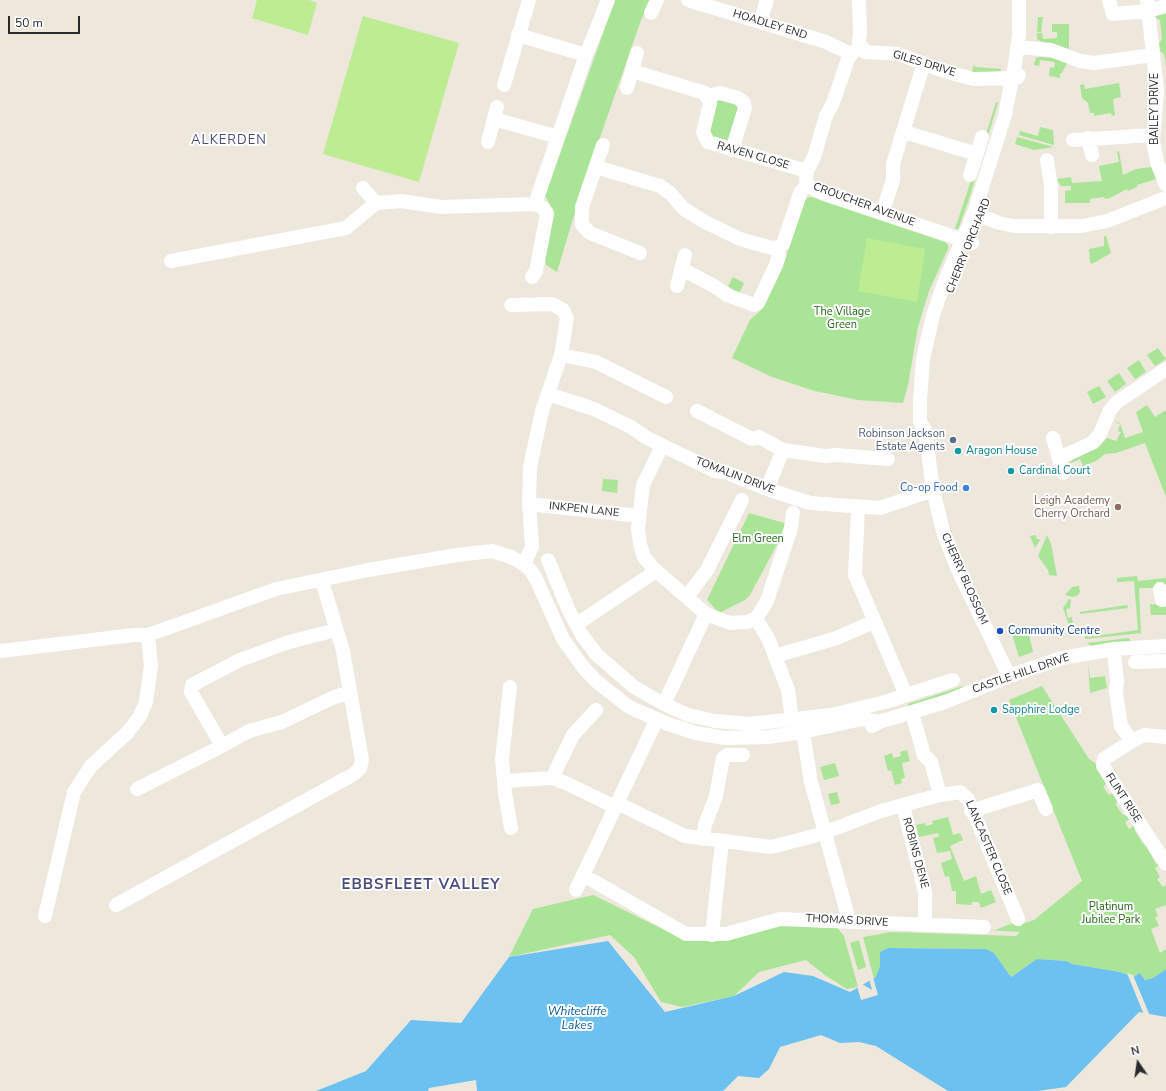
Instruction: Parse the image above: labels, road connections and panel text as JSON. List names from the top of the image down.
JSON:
{
  "streets": {
    "street": [
      "HOADLEY END",
      "GILES DRIVE",
      "BAILEY DRIVE",
      "RAVEN CLOSE",
      "CROUCHER AVENUE",
      "CHERRY ORCHARD",
      "TOMALIN DRIVE",
      "INKPEN LANE",
      "CHERRY BLOSSOM",
      "CASTLE HILL DRIVE",
      "FLINT RISE",
      "LANCASTER CLOSE",
      "ROBINS DENE",
      "THOMAS DRIVE"
    ]
  },
  "crossings": [
    ["HOADLEY END", "GILES DRIVE"],
    ["HOADLEY END", "CROUCHER AVENUE"],
    ["GILES DRIVE", "CROUCHER AVENUE"],
    ["GILES DRIVE", "CHERRY ORCHARD"],
    ["RAVEN CLOSE", "CROUCHER AVENUE"],
    ["CROUCHER AVENUE", "CHERRY ORCHARD"],
    ["CHERRY ORCHARD", "CHERRY BLOSSOM"],
    ["TOMALIN DRIVE", "CHERRY BLOSSOM"],
    ["CHERRY BLOSSOM", "CASTLE HILL DRIVE"],
    ["LANCASTER CLOSE", "ROBINS DENE"],
    ["ROBINS DENE", "THOMAS DRIVE"]
  ],
  "districts": ["ALKERDEN", "EBBSFLEET VALLEY"],
  "water": ["Whitecliffe Lakes"],
  "parks": ["The Village Green", "Elm Green", "Platinum Jubilee Park"],
  "places": [
    "Robinson Jackson Estate Agents",
    "Aragon House",
    "Cardinal Court",
    "Co-op Food",
    "Leigh Academy Cherry Orchard",
    "Community Centre",
    "Sapphire Lodge"
  ],
  "scale_bar": "50 m",
  "north": "top"
}
